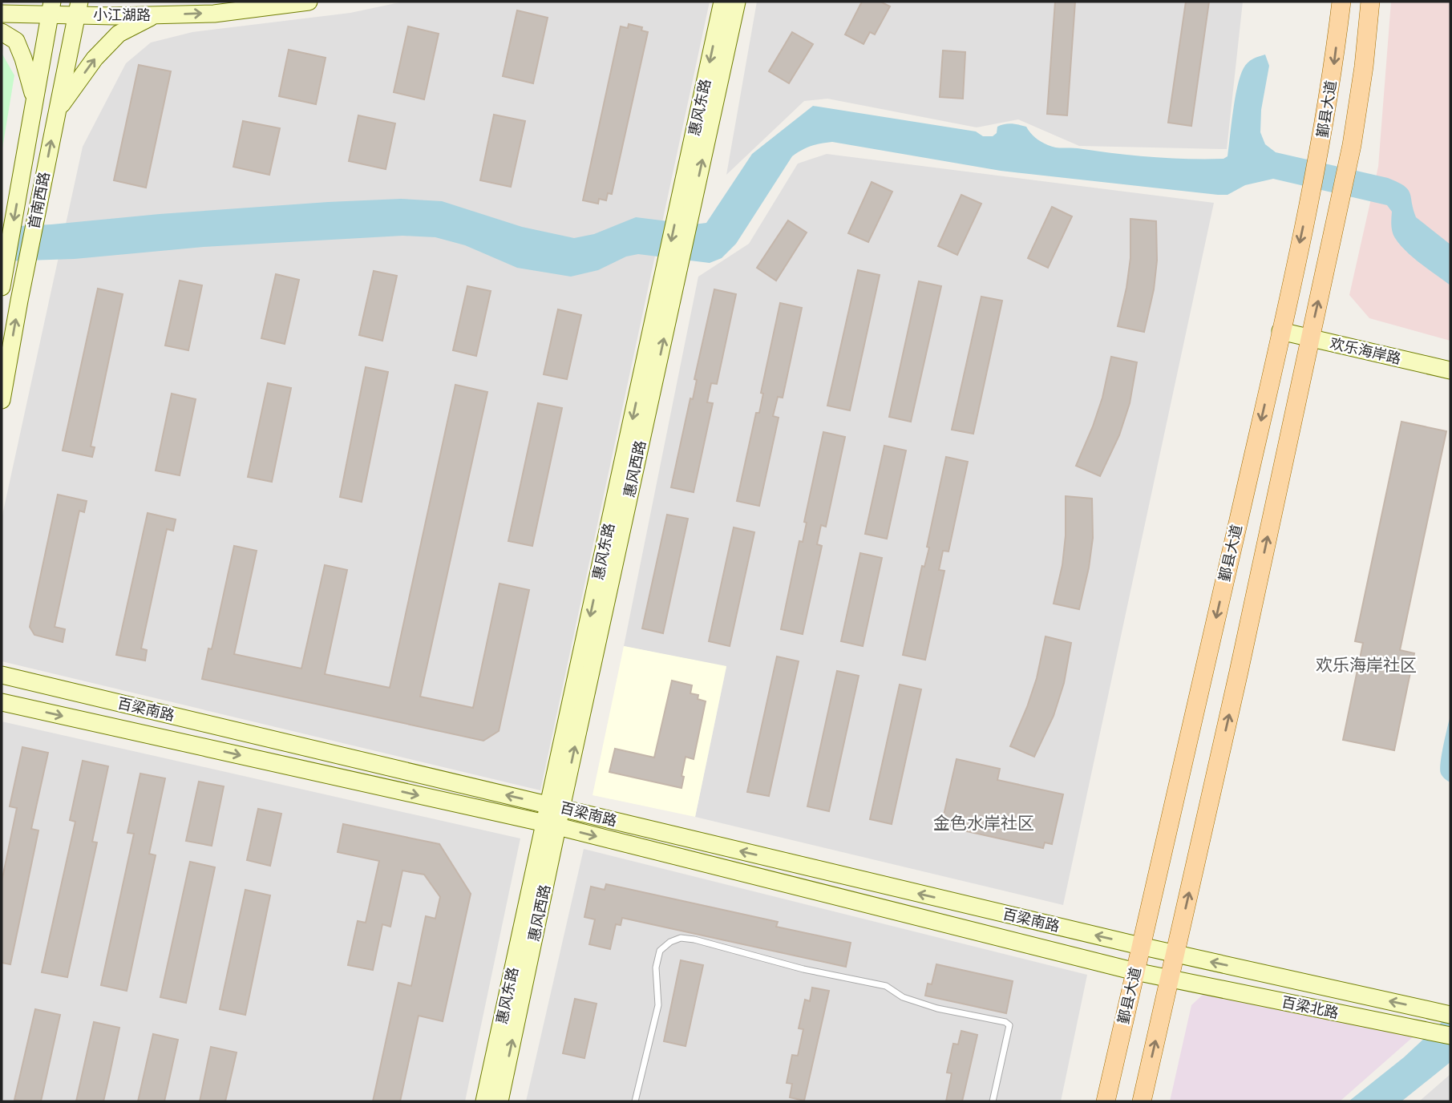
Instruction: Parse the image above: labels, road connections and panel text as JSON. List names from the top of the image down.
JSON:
{
  "streets": {
    "main road": ["鄞县大道"],
    "street": [
      "小江湖路",
      "惠风东路",
      "首南西路",
      "欢乐海岸路",
      "惠风西路",
      "百梁南路",
      "百梁北路"
    ]
  },
  "crossings": [
    ["小江湖路", "首南西路"],
    ["惠风东路", "惠风西路"],
    ["惠风东路", "百梁南路"],
    ["鄞县大道", "欢乐海岸路"],
    ["鄞县大道", "百梁南路"],
    ["惠风西路", "百梁南路"],
    ["百梁南路", "百梁北路"]
  ],
  "one_way": ["小江湖路", "惠风东路", "惠风西路"],
  "districts": ["欢乐海岸社区", "金色水岸社区"]
}
